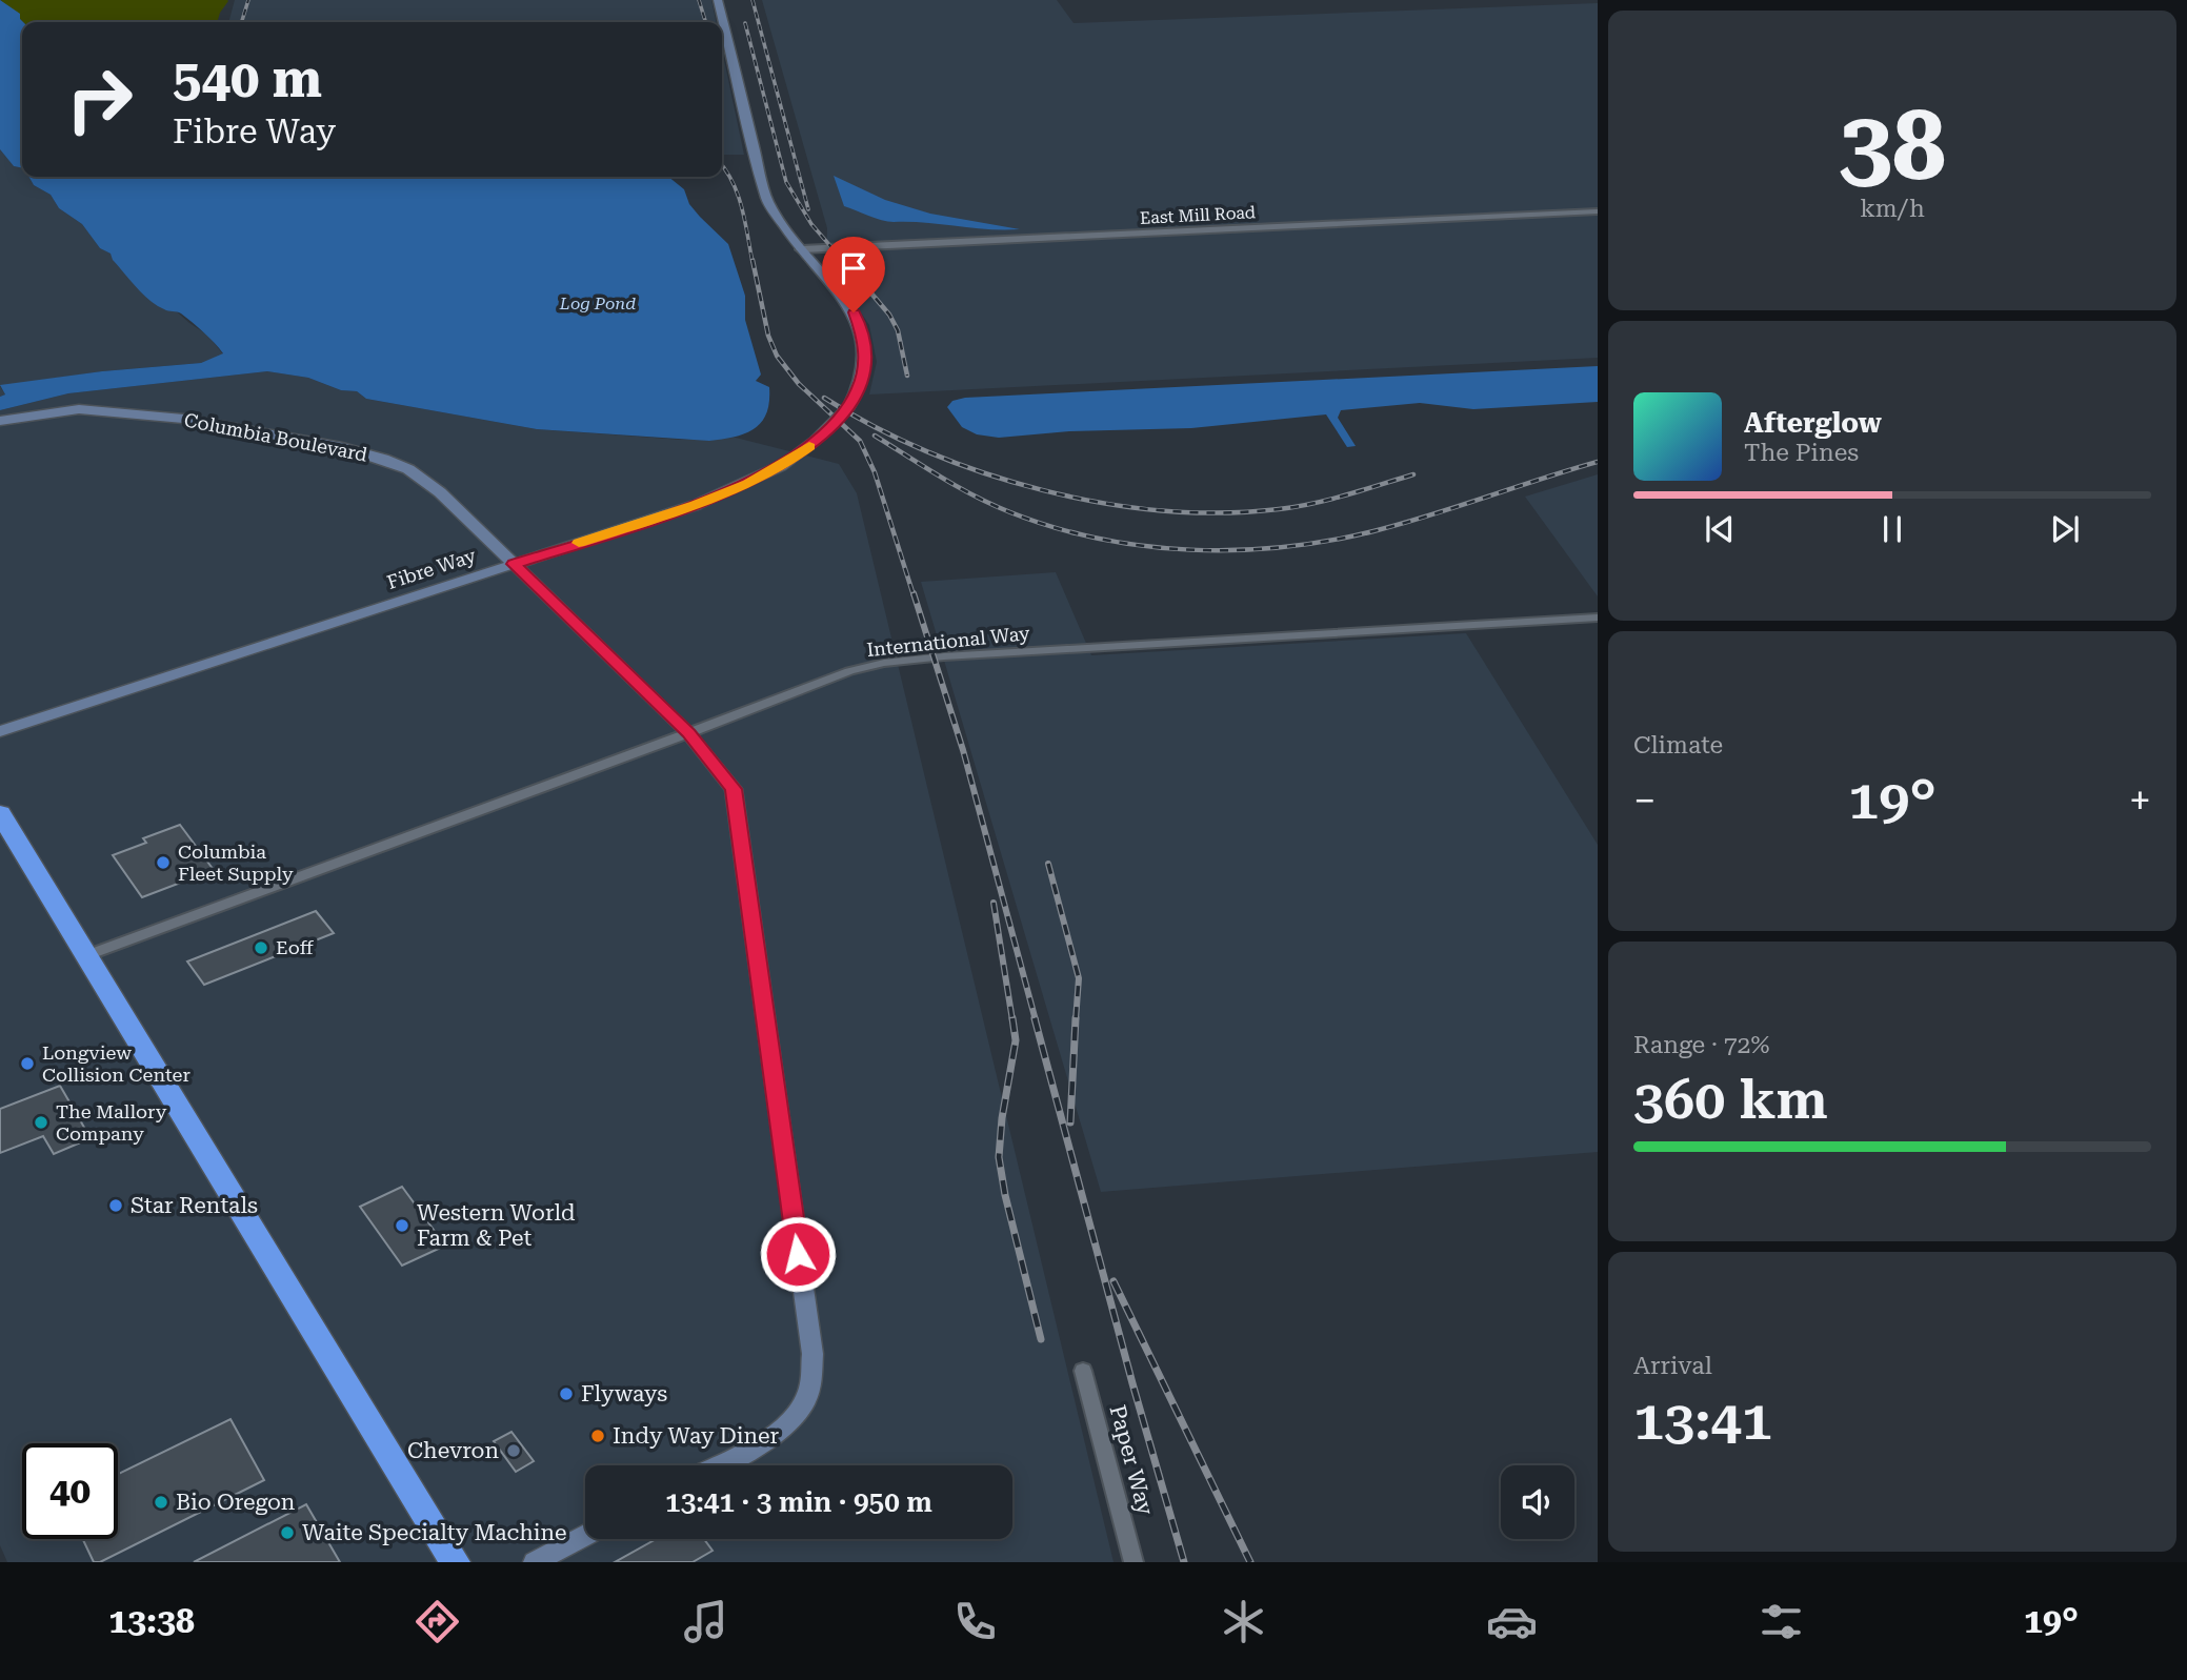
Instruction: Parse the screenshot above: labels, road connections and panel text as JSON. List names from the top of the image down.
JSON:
{
  "streets": {
    "street": [
      "East Mill Road",
      "Columbia Boulevard",
      "Fibre Way",
      "International Way",
      "Paper Way"
    ]
  },
  "crossings": [
    ["East Mill Road", "Fibre Way"],
    ["Columbia Boulevard", "Fibre Way"],
    ["Columbia Boulevard", "International Way"]
  ],
  "water": ["Log Pond"],
  "places": [
    "Columbia Fleet Supply",
    "Eoff",
    "Longview Collision Center",
    "The Mallory Company",
    "Star Rentals",
    "Western World Farm & Pet",
    "Flyways",
    "Indy Way Diner",
    "Chevron",
    "Bio Oregon",
    "Waite Specialty Machine"
  ],
  "page": {
    "tile": [
      ["38", "km/h"],
      "Climate",
      ["Range · 72%", "360 km"],
      ["Arrival", "13:41"]
    ],
    "turn": ["540 m", "Fibre Way"],
    "song": ["Afterglow", "The Pines"],
    "heat": ["−", "19°", "+"],
    "limit": "40",
    "trip": "13:41 · 3 min · 950 m",
    "tabs": ["13:38", "19°"]
  }
}
